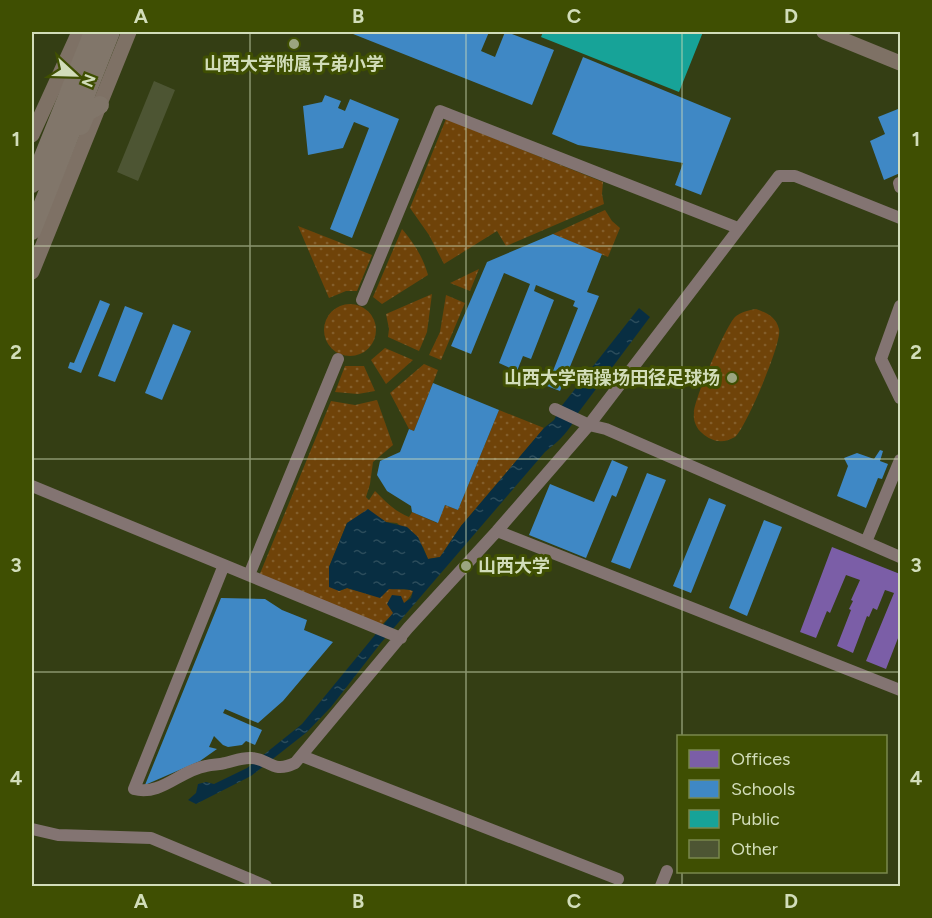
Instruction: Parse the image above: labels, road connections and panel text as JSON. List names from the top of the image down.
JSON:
{
  "places": ["山西大学附属子弟小学", "山西大学南操场田径足球场", "山西大学"],
  "legend": [
    "Offices",
    "Schools",
    "Public",
    "Other"
  ],
  "north": "right",
  "grid": {
    "columns": [
      "A",
      "B",
      "C",
      "D"
    ],
    "rows": [
      "1",
      "2",
      "3",
      "4"
    ]
  }
}
